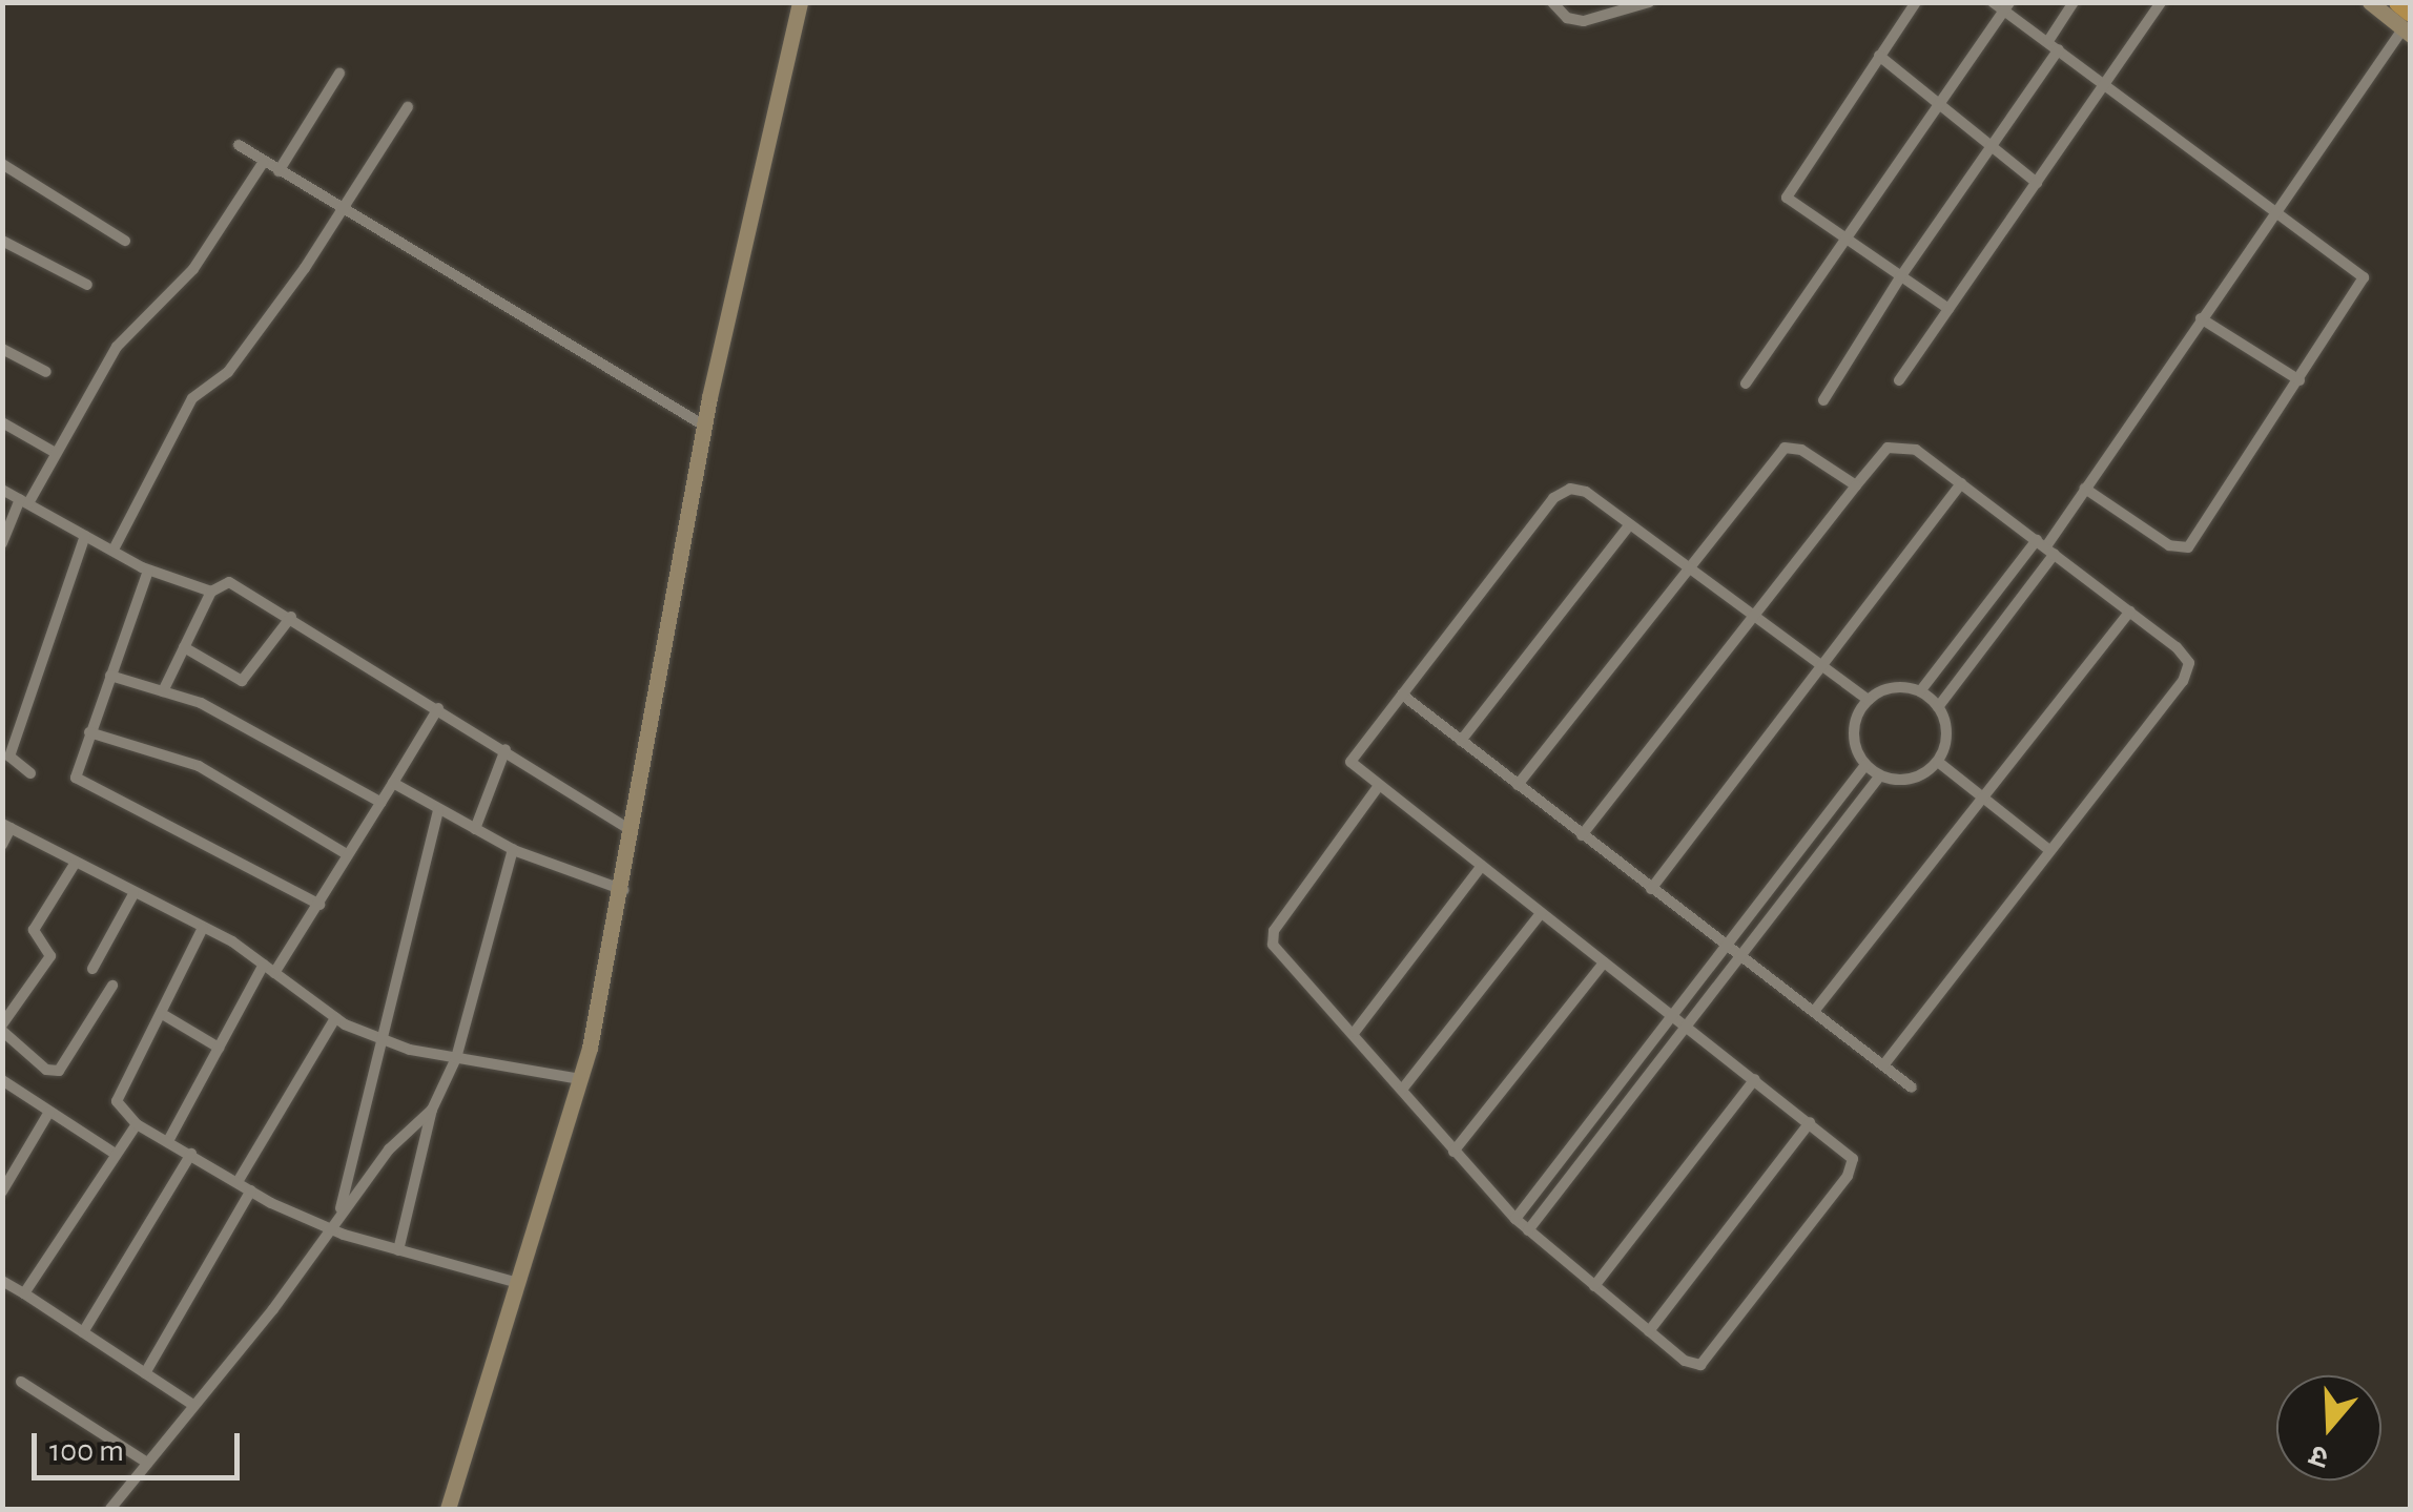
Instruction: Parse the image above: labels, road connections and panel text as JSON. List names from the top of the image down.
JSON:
{
  "scale_bar": "100 m",
  "north": "bottom"
}
